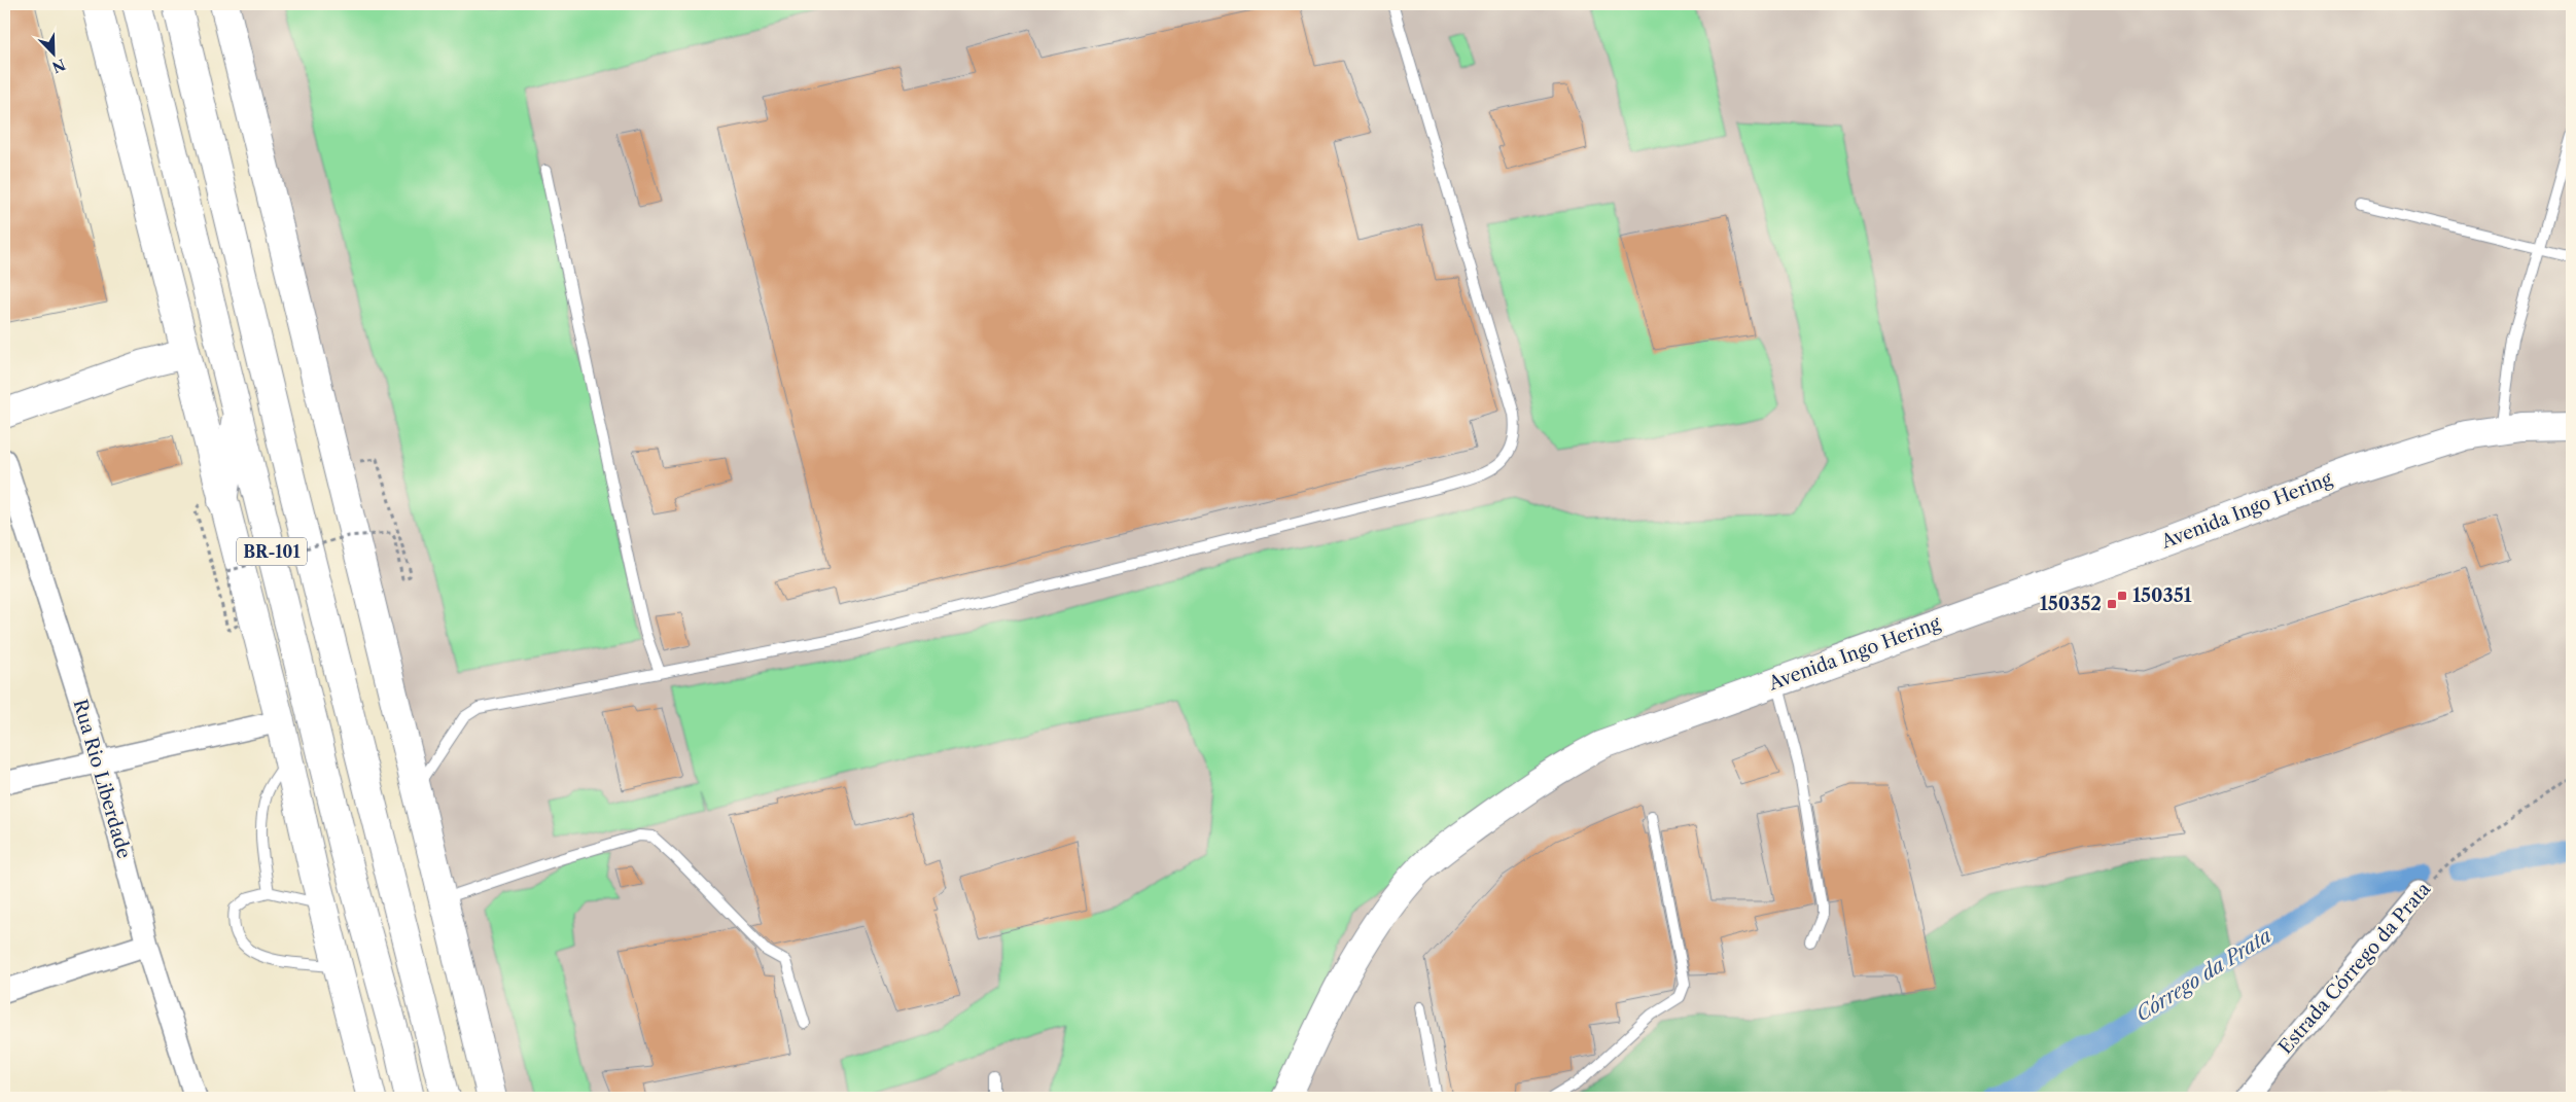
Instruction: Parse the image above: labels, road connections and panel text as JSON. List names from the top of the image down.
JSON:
{
  "streets": {
    "main road": ["Avenida Ingo Hering", "BR-101"],
    "street": ["Rua Rio Liberdade", "Estrada Córrego da Prata"]
  },
  "water": ["Córrego da Prata"],
  "places": {
    "transit": ["150351", "150352"]
  },
  "north": "bottom right"
}
